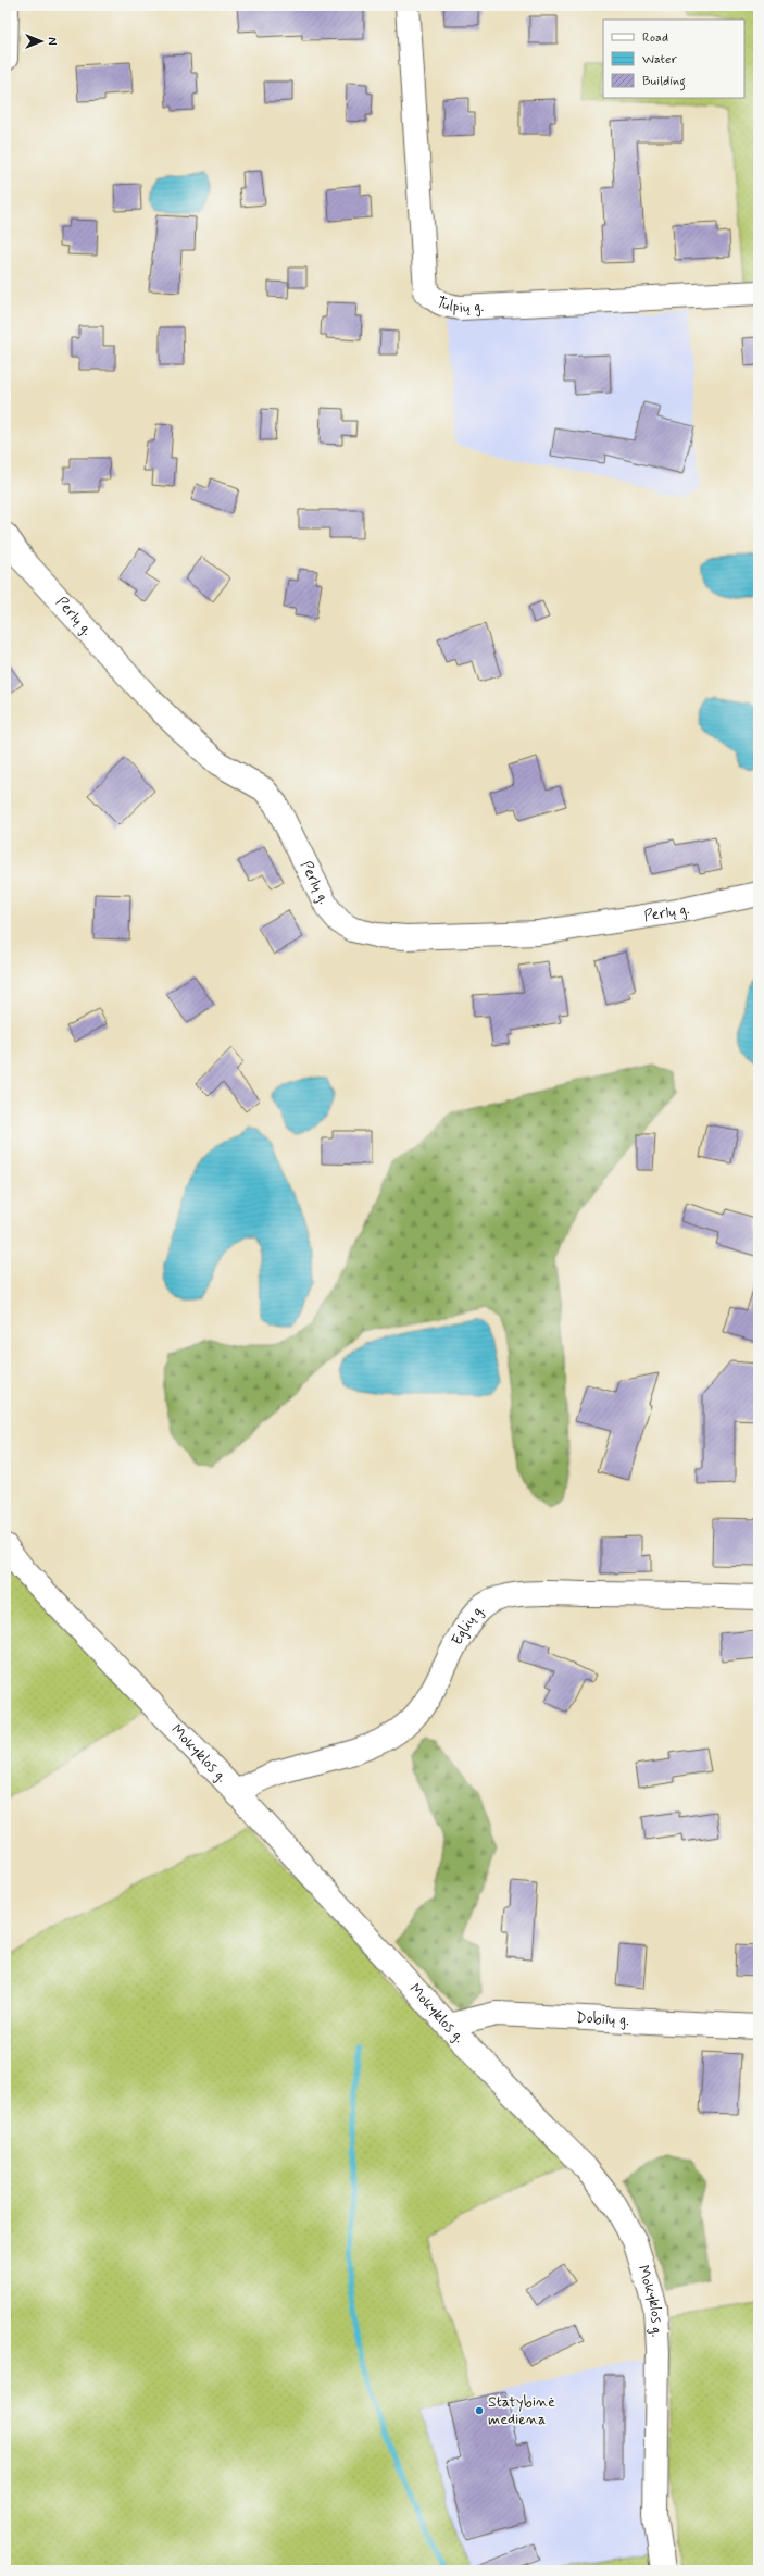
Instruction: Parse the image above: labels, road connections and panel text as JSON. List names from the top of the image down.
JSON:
{
  "streets": {
    "street": [
      "Tulpių g.",
      "Perlų g.",
      "Eglių g.",
      "Mokyklos g.",
      "Dobilų g."
    ]
  },
  "crossings": [
    ["Eglių g.", "Mokyklos g."],
    ["Mokyklos g.", "Dobilų g."]
  ],
  "places": ["Statybinė mediena"],
  "legend": ["Road", "Water", "Building"],
  "north": "right"
}
